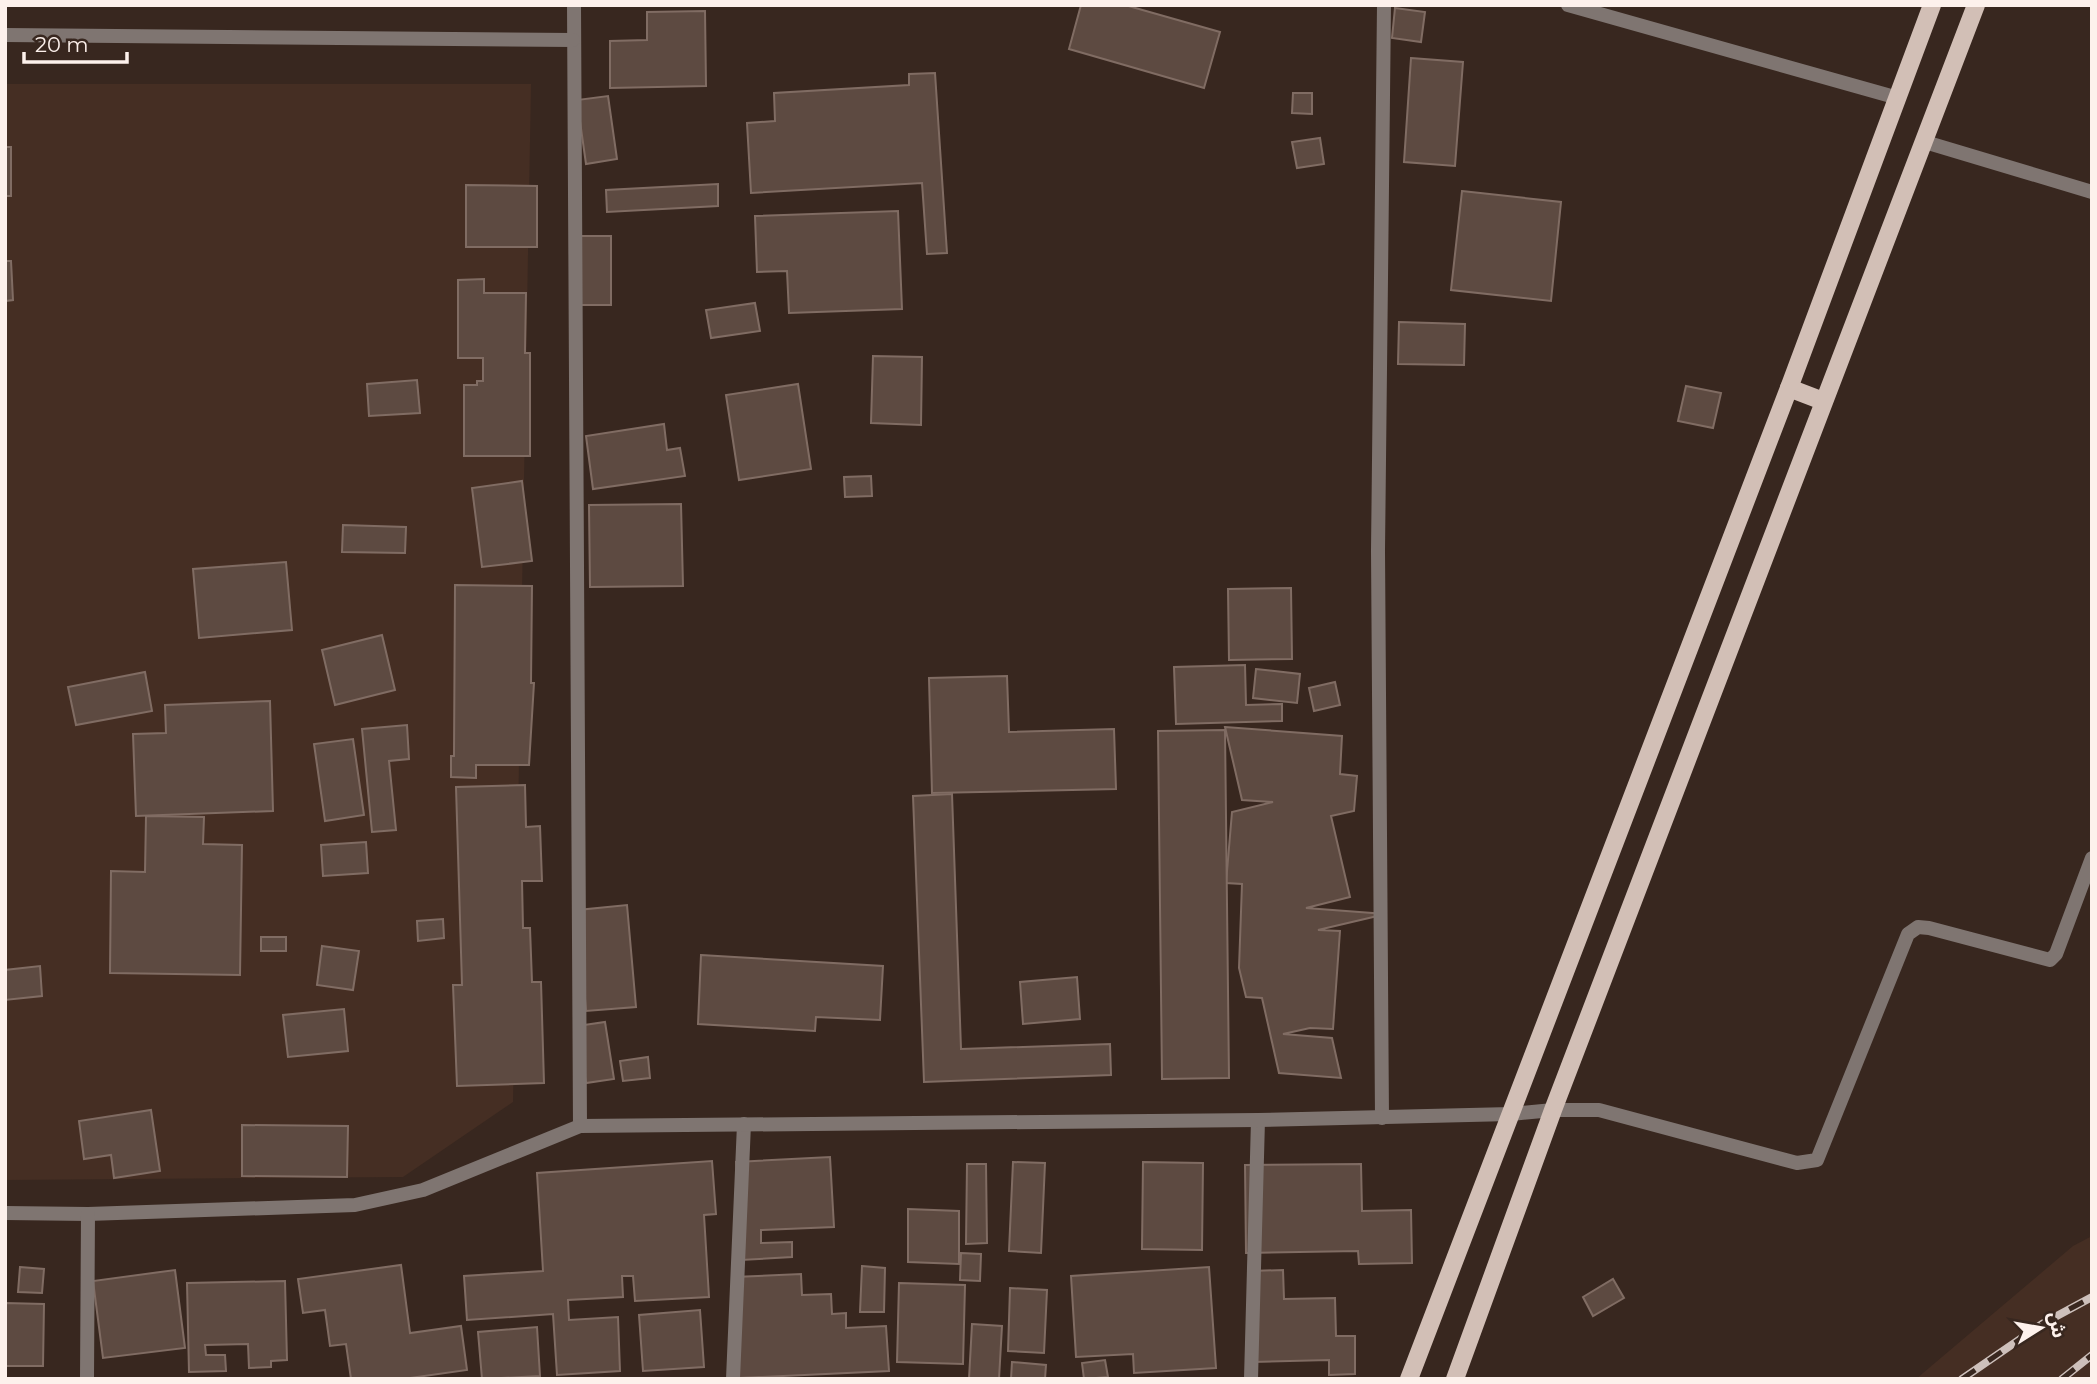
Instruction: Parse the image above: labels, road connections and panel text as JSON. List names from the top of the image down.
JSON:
{
  "scale_bar": "20 m",
  "north": "right"
}
